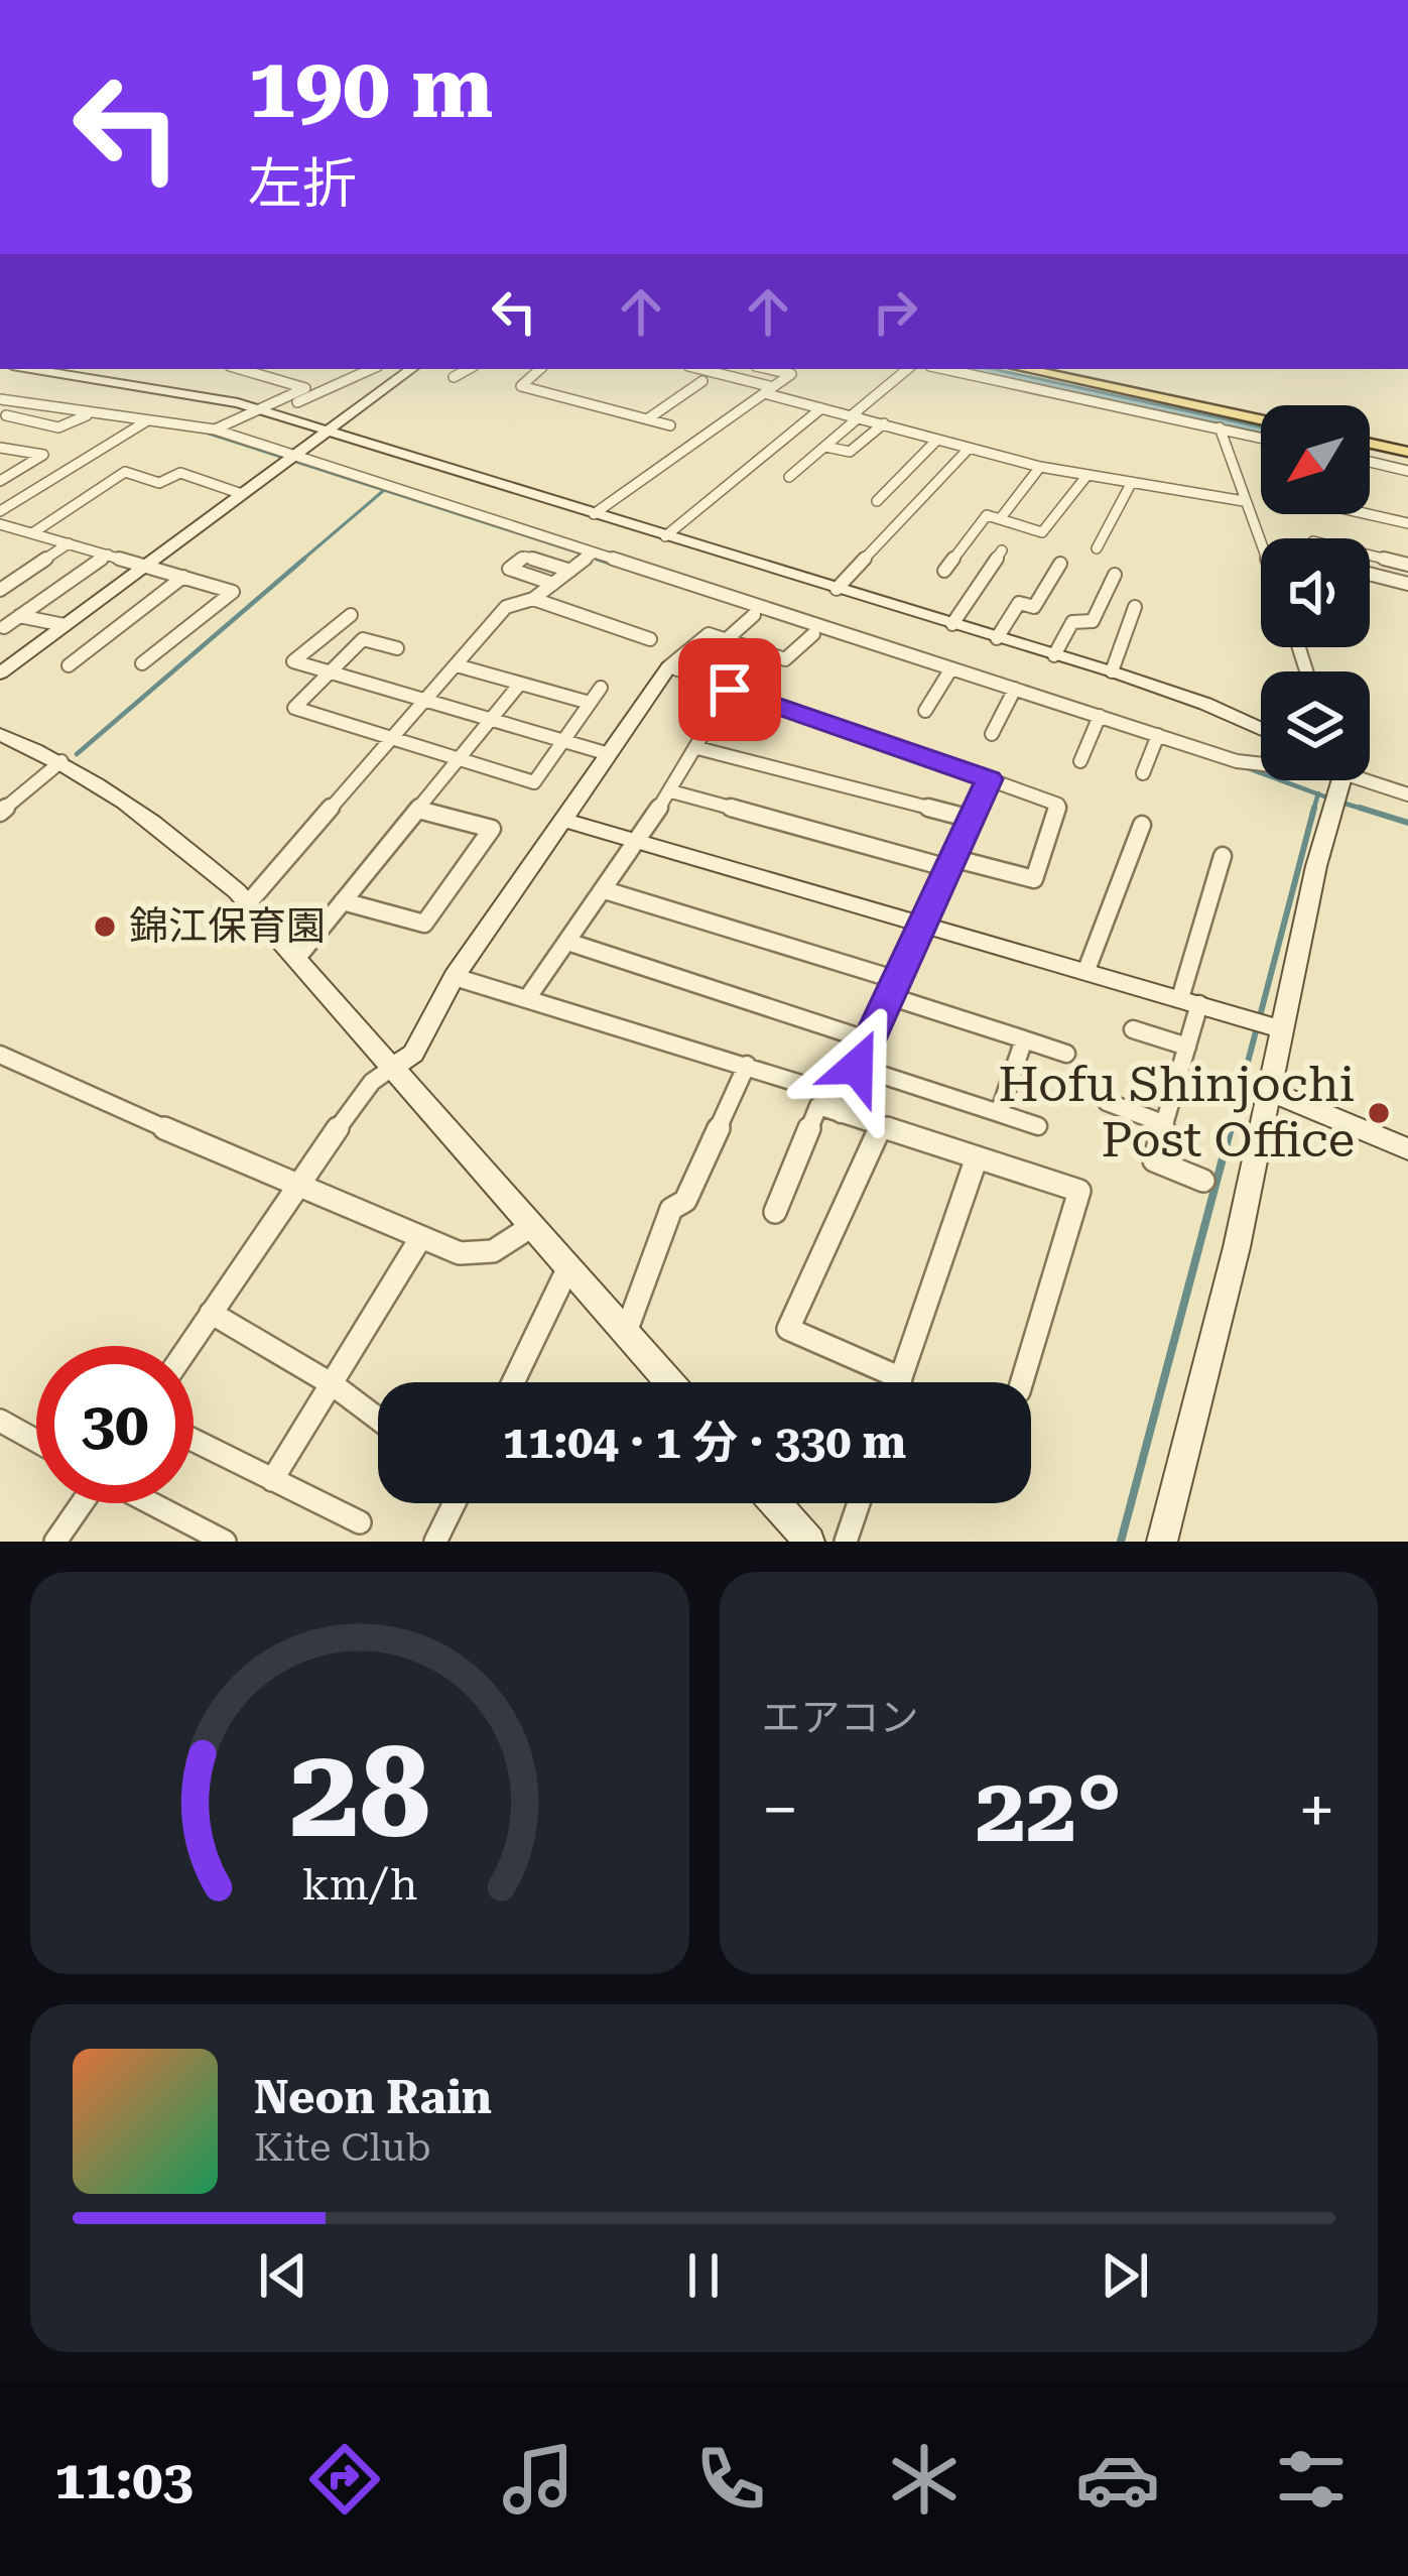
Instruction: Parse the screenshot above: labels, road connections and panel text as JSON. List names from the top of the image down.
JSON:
{
  "places": ["錦江保育園", "Hofu Shinjochi Post Office"],
  "north": "bottom left",
  "page": {
    "turn": ["190 m", "左折"],
    "limit": "30",
    "trip": "11:04 · 1 分 · 330 m",
    "tile": "エアコン",
    "heat": ["−", "22°", "+"],
    "song": ["Neon Rain", "Kite Club"],
    "tabs": "11:03",
    "gauge": ["28", "km/h"]
  }
}
